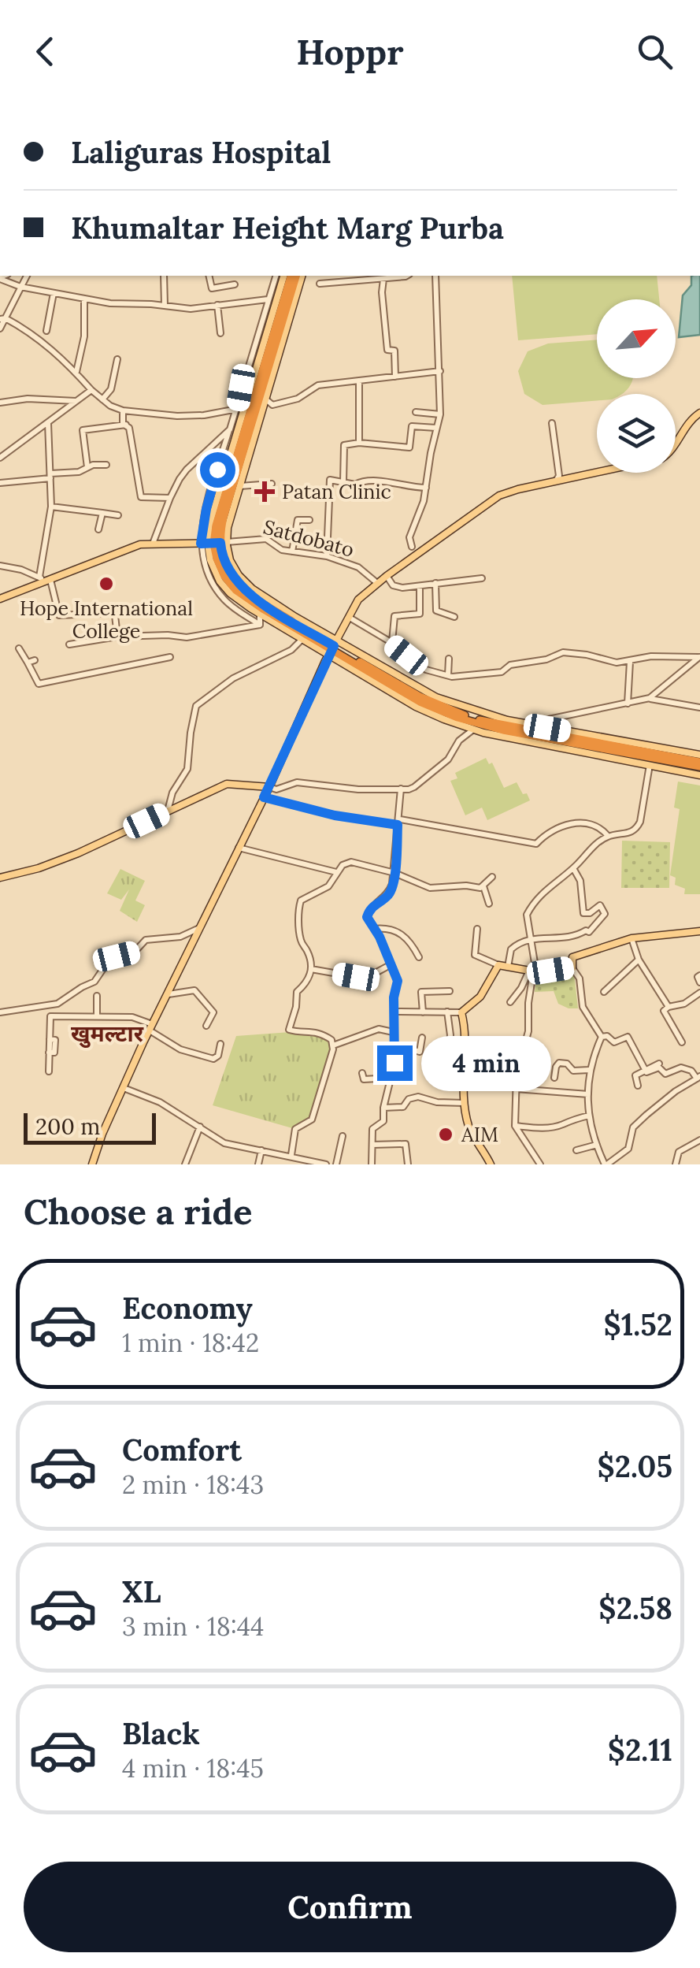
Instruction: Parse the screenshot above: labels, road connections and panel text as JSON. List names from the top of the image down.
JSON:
{
  "streets": {
    "street": ["Satdobato"]
  },
  "districts": ["खुमल्टार"],
  "places": {
    "health": ["Patan Clinic"],
    "other": ["Hope International College", "AIM"]
  },
  "scale_bar": "200 m",
  "north": "top right",
  "page": {
    "header": "Hoppr",
    "banner": ["Laliguras Hospital", "Khumaltar Height Marg Purba"],
    "bubble": "4 min",
    "scale": "200 m",
    "heading": "Choose a ride",
    "list": [
      {
        "name": "Economy",
        "note": "1 min · 18:42",
        "value": "$1.52"
      },
      {
        "name": "Comfort",
        "note": "2 min · 18:43",
        "value": "$2.05"
      },
      {
        "name": "XL",
        "note": "3 min · 18:44",
        "value": "$2.58"
      },
      {
        "name": "Black",
        "note": "4 min · 18:45",
        "value": "$2.11"
      }
    ],
    "buttons": "Confirm"
  }
}
